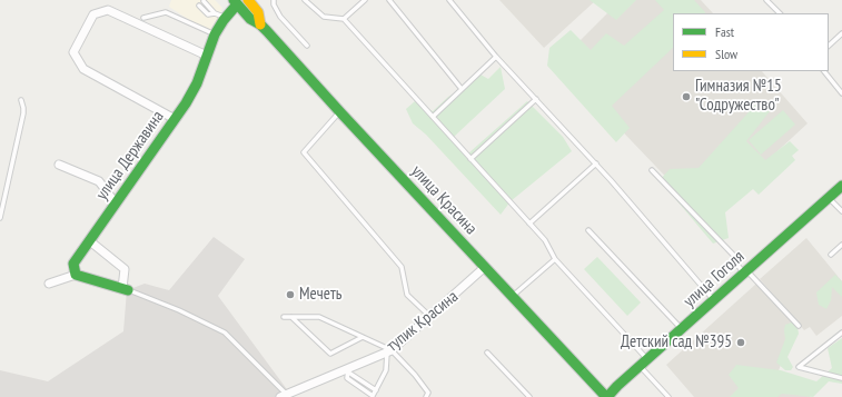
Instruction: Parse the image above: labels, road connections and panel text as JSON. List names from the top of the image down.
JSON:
{
  "streets": {
    "street": [
      "улица Державина",
      "улица Красина",
      "улица Гоголя",
      "тупик Красина"
    ]
  },
  "crossings": [
    ["улица Державина", "улица Красина"],
    ["улица Красина", "улица Гоголя"],
    ["улица Красина", "тупик Красина"]
  ],
  "places": ["Гимназия №15 \"Содружество\"", "Мечеть", "Детский сад №395"],
  "legend": ["Fast", "Slow"]
}
